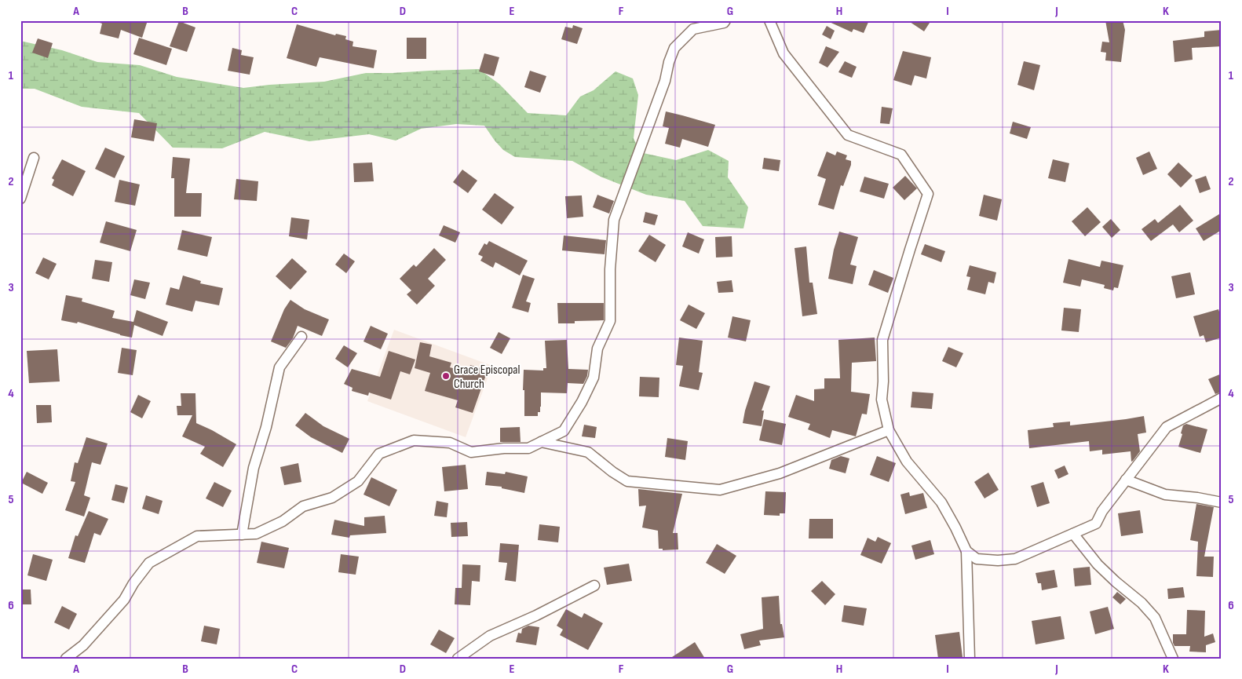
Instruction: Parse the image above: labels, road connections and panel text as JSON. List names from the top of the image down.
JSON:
{
  "places": ["Grace Episcopal Church"],
  "grid": {
    "columns": [
      "A",
      "B",
      "C",
      "D",
      "E",
      "F",
      "G",
      "H",
      "I",
      "J",
      "K"
    ],
    "rows": [
      "1",
      "2",
      "3",
      "4",
      "5",
      "6"
    ]
  }
}
